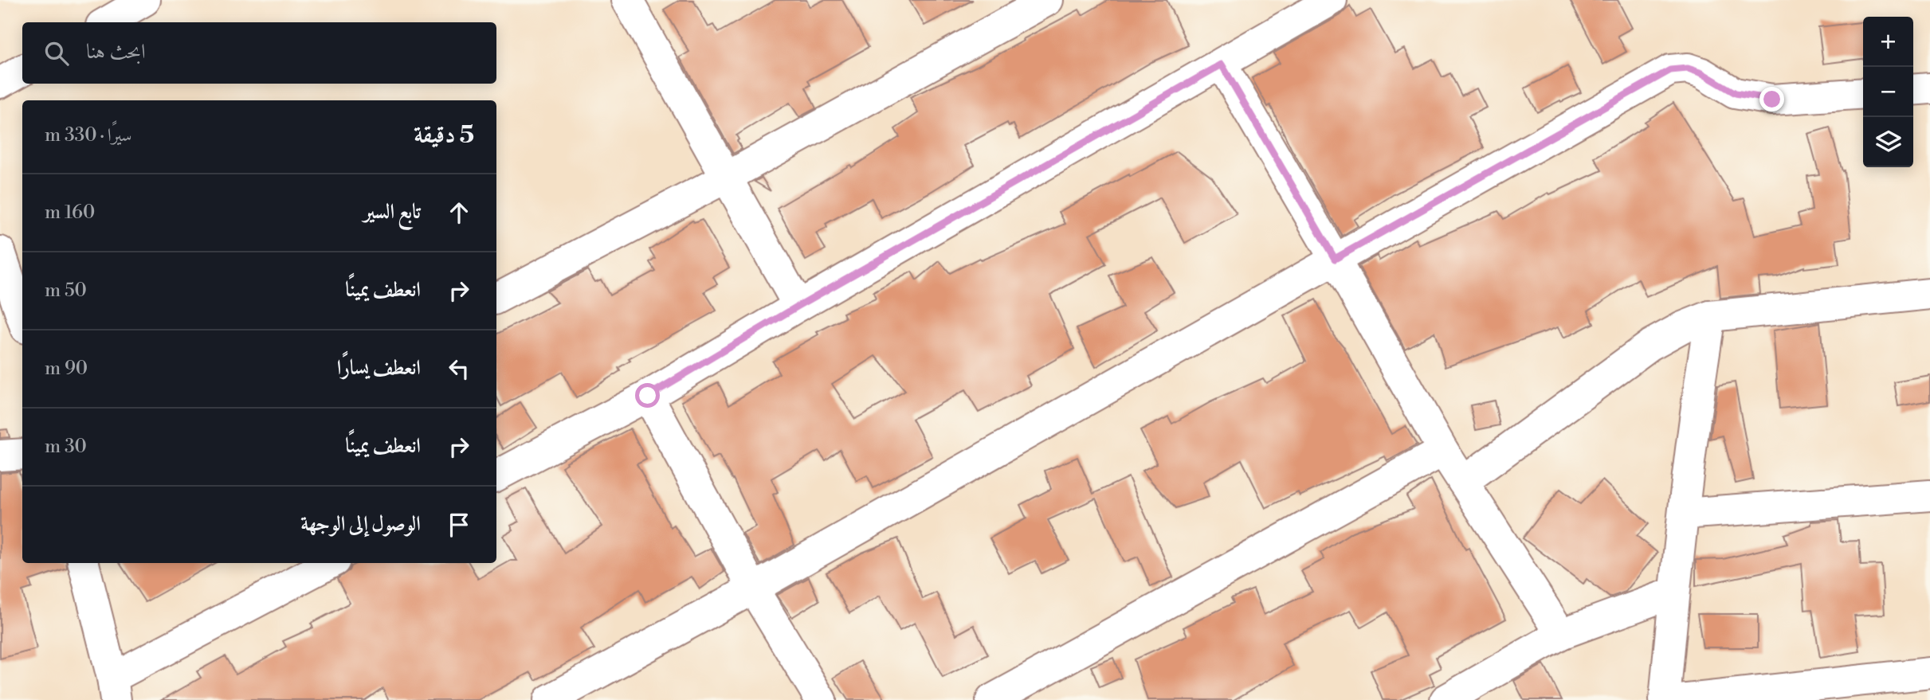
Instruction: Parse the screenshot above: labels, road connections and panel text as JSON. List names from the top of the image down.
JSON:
{
  "page": {
    "map_buttons": ["+", "−"],
    "search": "ابحث هنا",
    "heading": ["5 دقيقة", "سيرًا · 330 m"],
    "list": [
      ["تابع السير", "160 m"],
      ["انعطف يمينًا", "50 m"],
      ["انعطف يسارًا", "90 m"],
      ["انعطف يمينًا", "30 m"],
      "الوصول إلى الوجهة"
    ]
  }
}
